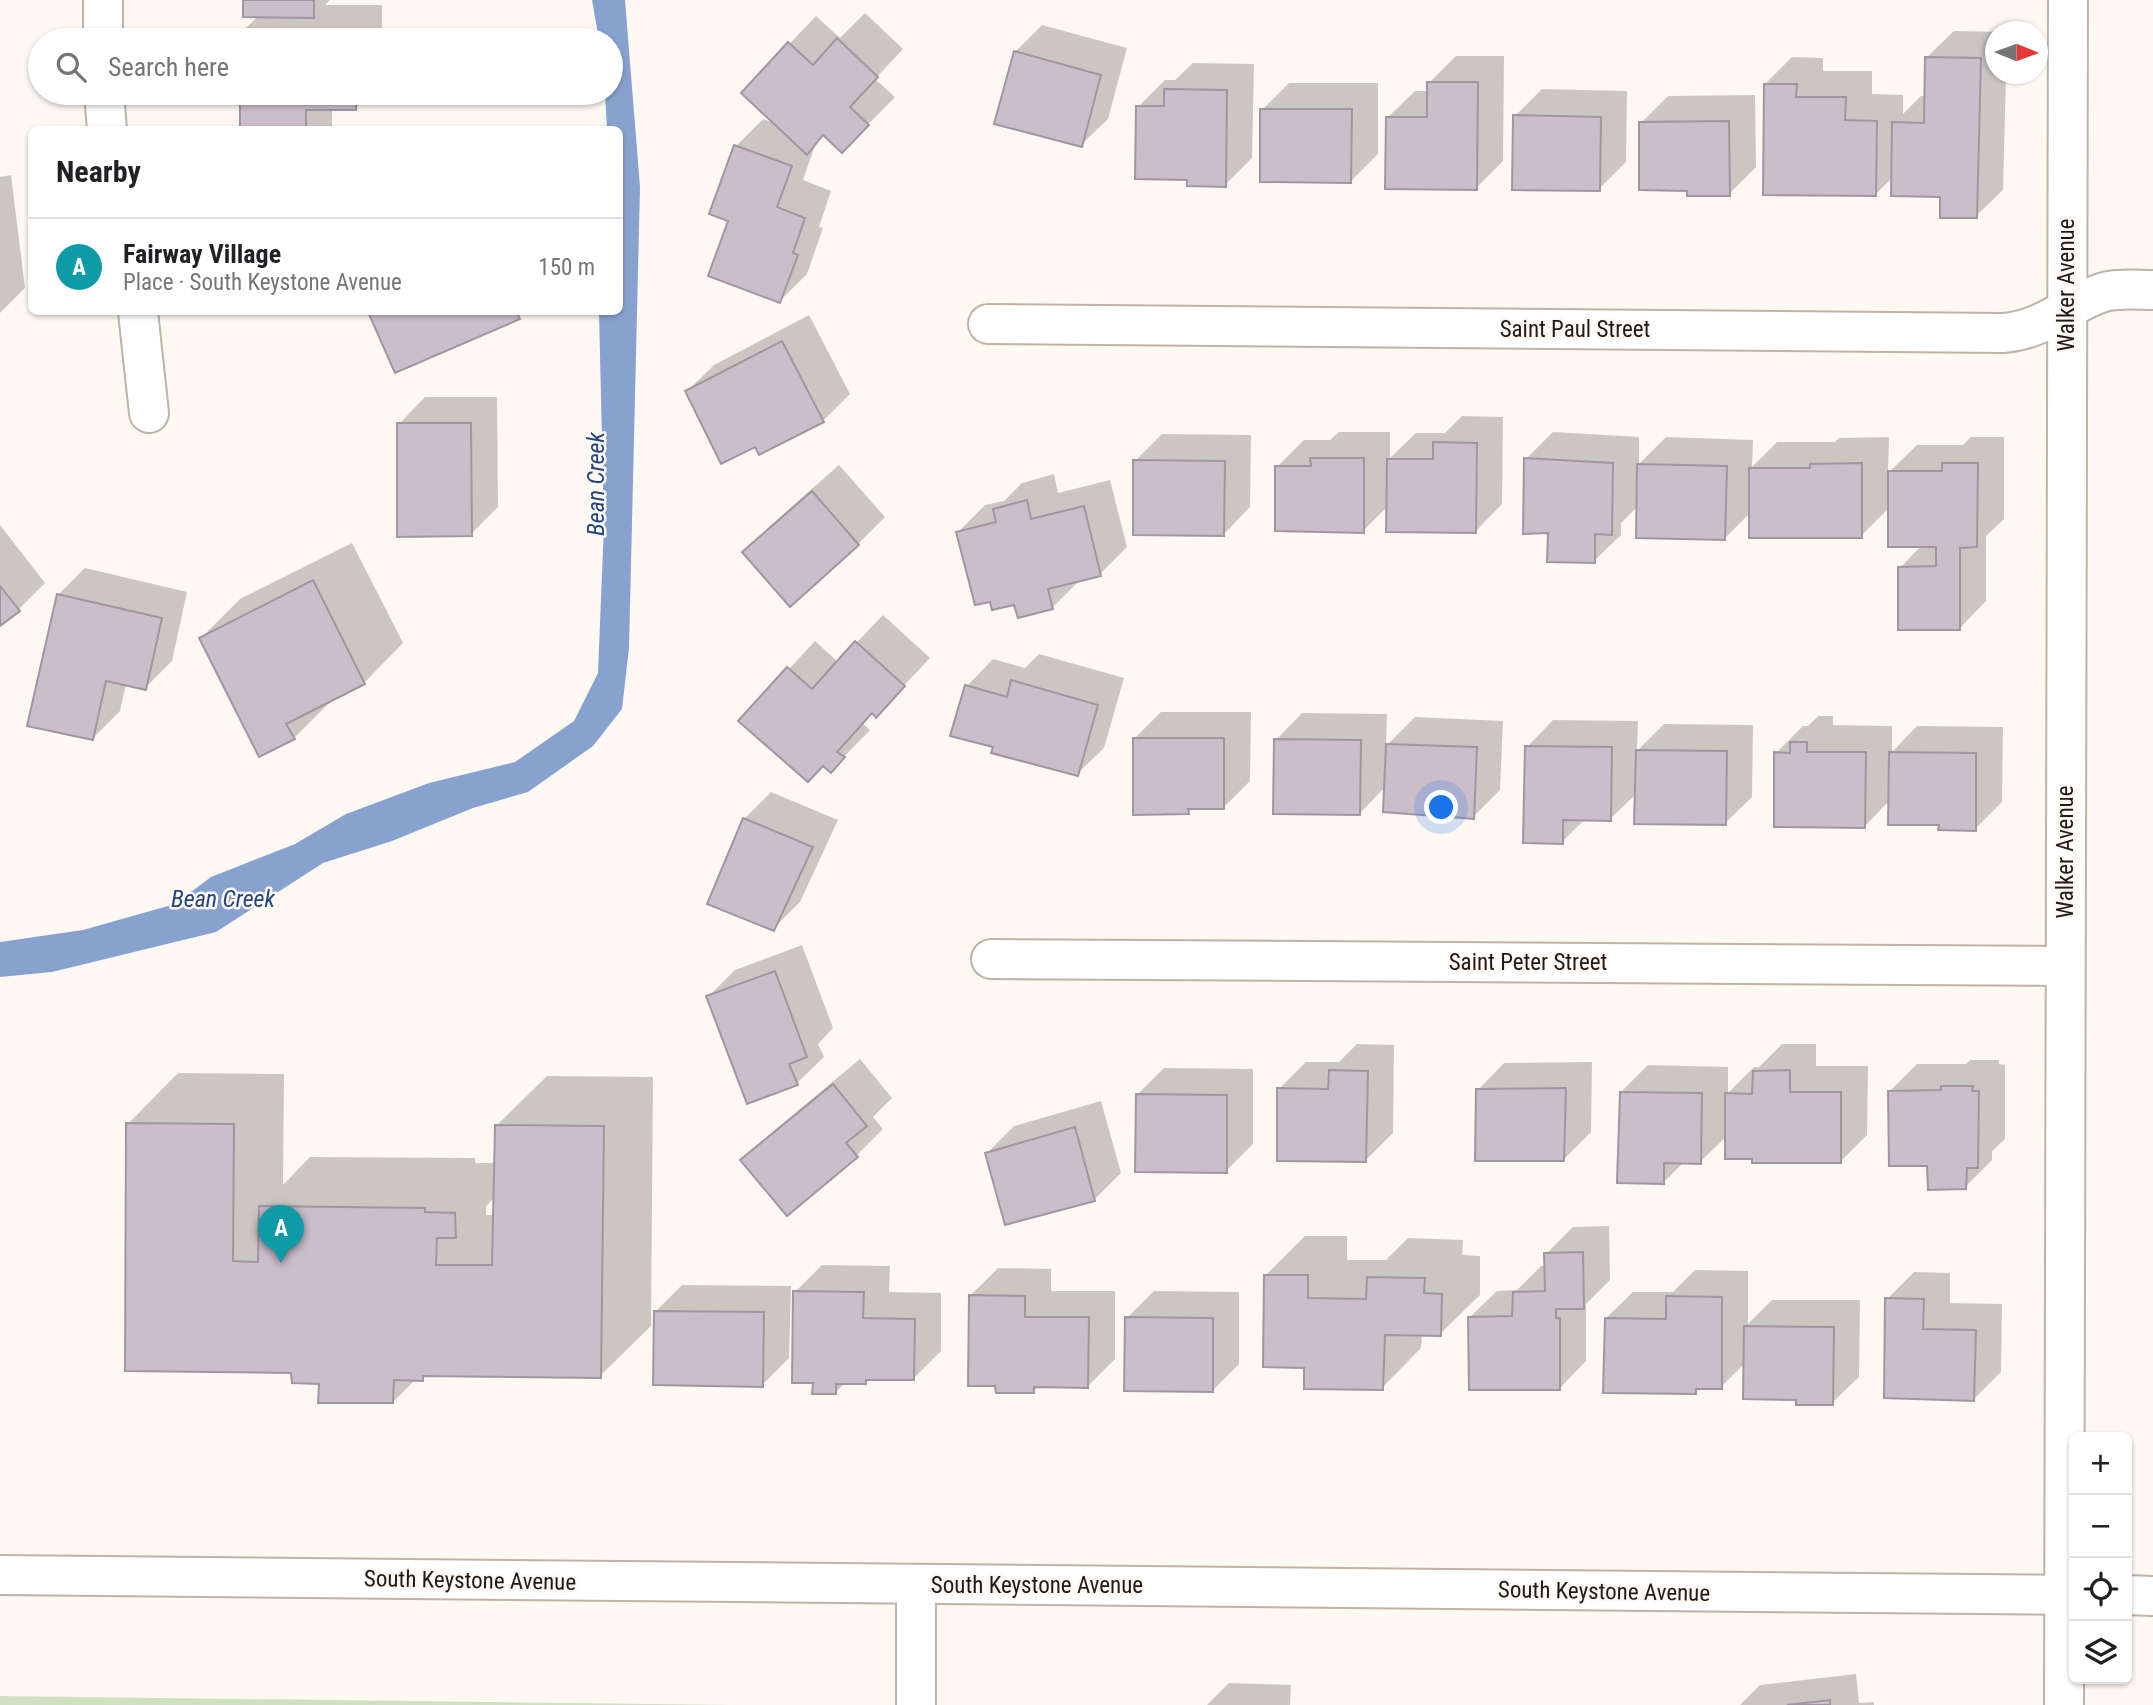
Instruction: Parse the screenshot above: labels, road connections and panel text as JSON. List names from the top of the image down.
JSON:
{
  "streets": {
    "street": [
      "Walker Avenue",
      "Saint Paul Street",
      "Saint Peter Street",
      "South Keystone Avenue"
    ]
  },
  "crossings": [
    ["Walker Avenue", "Saint Paul Street"],
    ["Walker Avenue", "Saint Peter Street"],
    ["Walker Avenue", "South Keystone Avenue"]
  ],
  "water": ["Bean Creek"],
  "north": "right",
  "page": {
    "search": "Search here",
    "heading": "Nearby",
    "list": [
      {
        "mark": "A",
        "name": "Fairway Village",
        "note": "Place · South Keystone Avenue",
        "value": "150 m"
      }
    ],
    "pins": "A",
    "map_buttons": ["+", "−"]
  }
}
